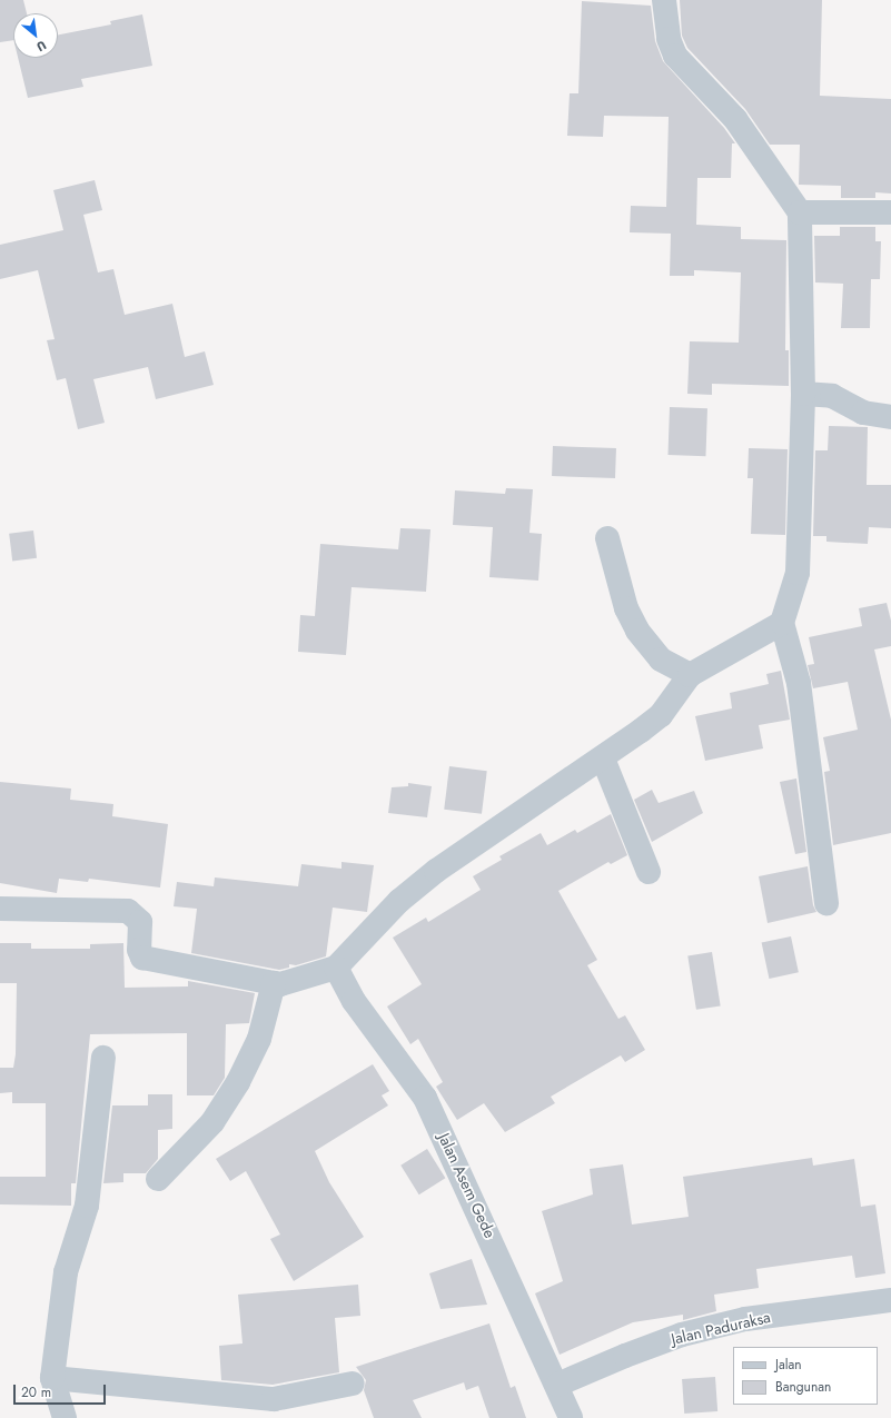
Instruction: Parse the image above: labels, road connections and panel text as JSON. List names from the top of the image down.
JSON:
{
  "streets": {
    "street": ["Jalan Asem Gede", "Jalan Paduraksa"]
  },
  "crossings": [
    ["Jalan Asem Gede", "Jalan Paduraksa"]
  ],
  "legend": ["Jalan", "Bangunan"],
  "scale_bar": "20 m",
  "north": "bottom right"
}
